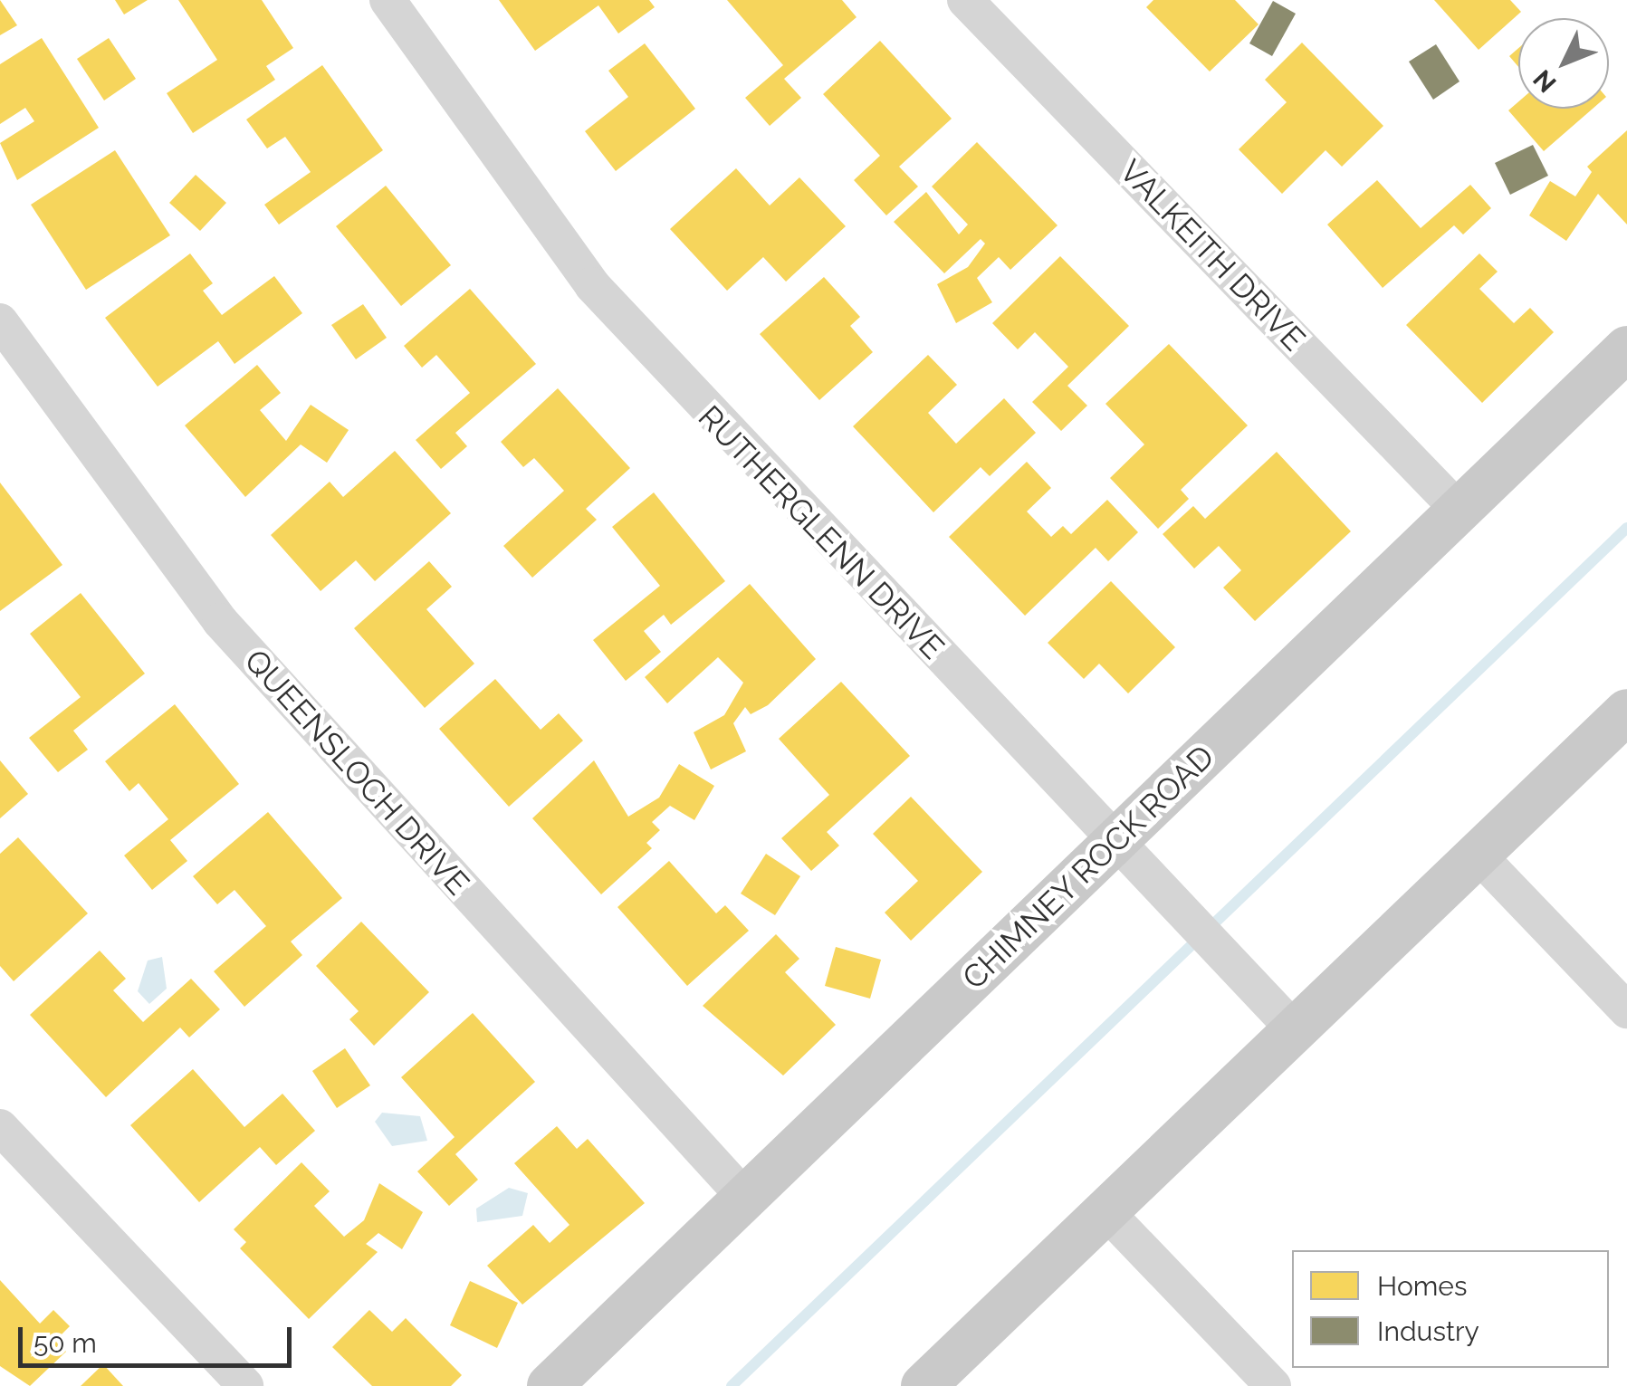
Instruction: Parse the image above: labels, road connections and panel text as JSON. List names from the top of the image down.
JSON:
{
  "streets": {
    "main road": ["CHIMNEY ROCK ROAD"],
    "street": ["VALKEITH DRIVE", "RUTHERGLENN DRIVE", "QUEENSLOCH DRIVE"]
  },
  "crossings": [
    ["VALKEITH DRIVE", "CHIMNEY ROCK ROAD"],
    ["RUTHERGLENN DRIVE", "CHIMNEY ROCK ROAD"],
    ["QUEENSLOCH DRIVE", "CHIMNEY ROCK ROAD"]
  ],
  "legend": ["Homes", "Industry"],
  "scale_bar": "50 m",
  "north": "bottom left"
}
